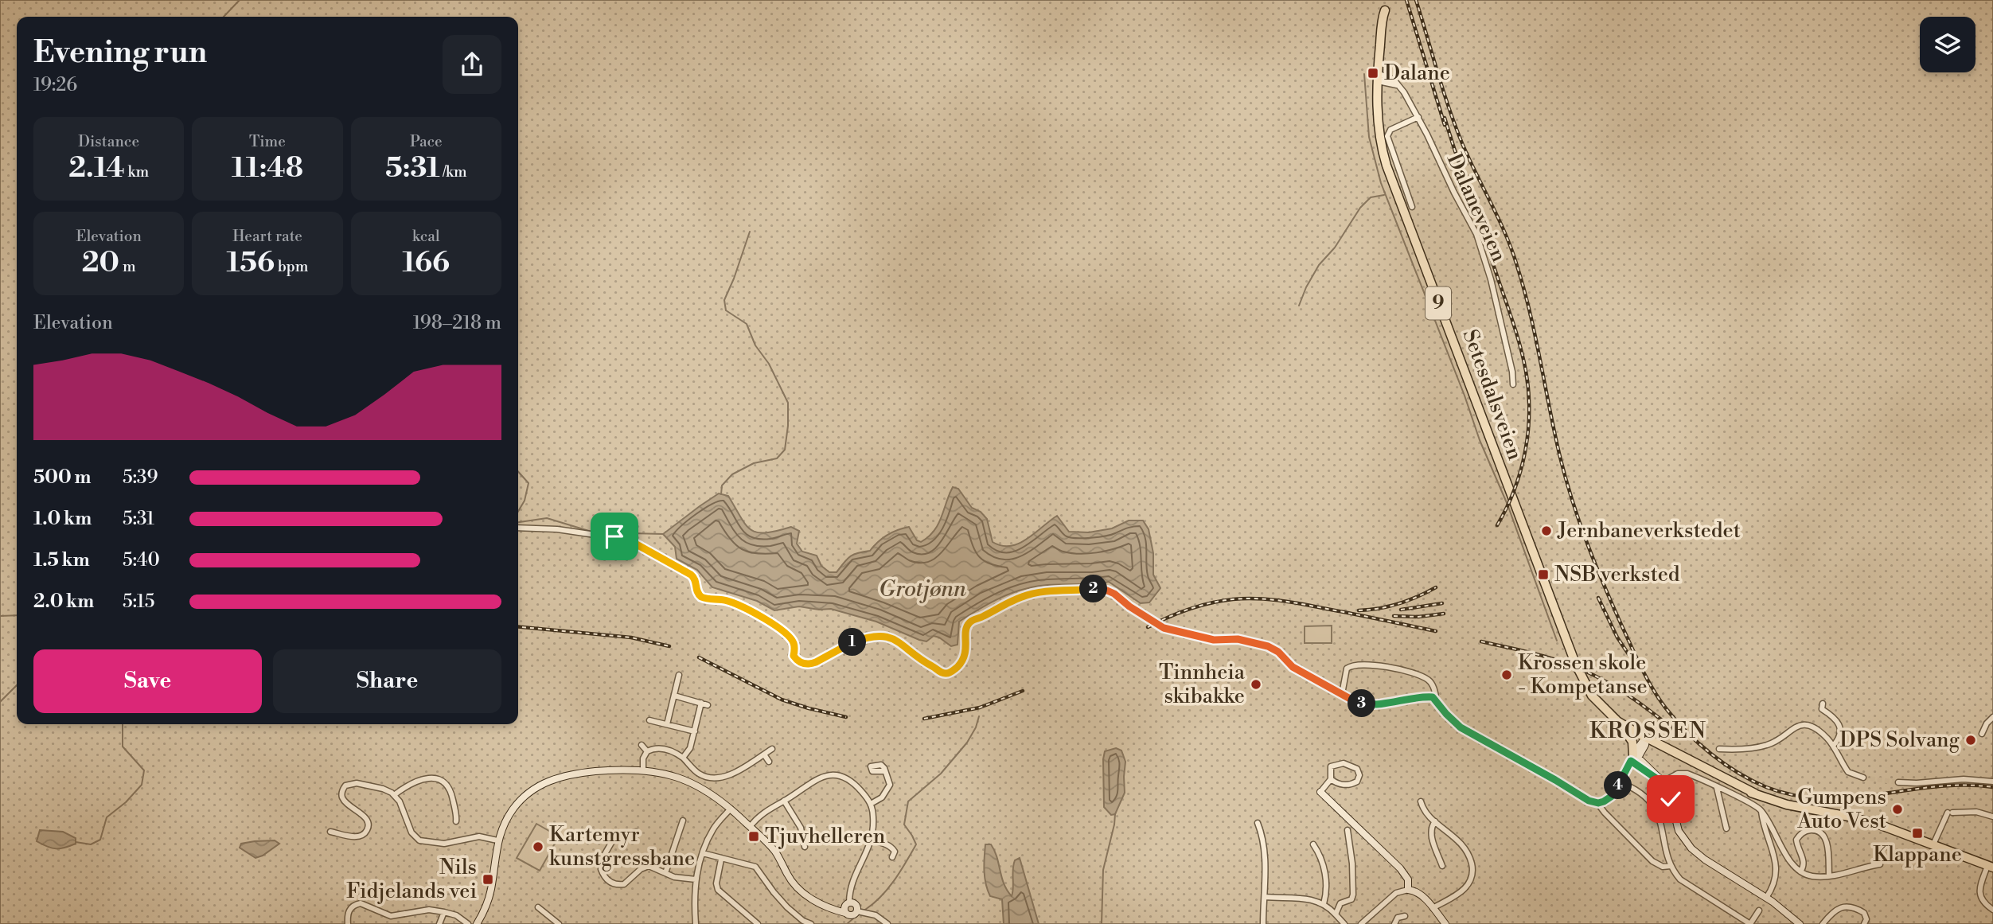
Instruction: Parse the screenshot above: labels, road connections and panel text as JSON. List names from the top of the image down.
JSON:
{
  "streets": {
    "highway": ["9", "Setesdalsveien"],
    "street": ["Dalaneveien"]
  },
  "crossings": [
    ["Dalaneveien", "Setesdalsveien"]
  ],
  "districts": ["KROSSEN"],
  "water": ["Grotjønn"],
  "places": {
    "transit": [
      "Dalane",
      "NSB verksted",
      "Klappane",
      "Tjuvhelleren",
      "Nils Fidjelands vei"
    ],
    "other": [
      "Jernbaneverkstedet",
      "Krossen skole - Kompetanse",
      "Tinnheia skibakke",
      "DPS Solvang",
      "Gumpens Auto Vest",
      "Kartemyr kunstgressbane"
    ]
  },
  "page": {
    "heading": ["Evening run", "19:26"],
    "stats": [
      ["Distance", "2.14 km"],
      ["Time", "11:48"],
      ["Pace", "5:31 /km"],
      ["Elevation", "20 m"],
      ["Heart rate", "156 bpm"],
      ["kcal", "166"]
    ],
    "chart": ["Elevation", "198–218 m"],
    "list": [
      {
        "name": "500 m",
        "note": "5:39"
      },
      {
        "name": "1.0 km",
        "note": "5:31"
      },
      {
        "name": "1.5 km",
        "note": "5:40"
      },
      {
        "name": "2.0 km",
        "note": "5:15"
      }
    ],
    "pins": [
      "2",
      "1",
      "3",
      "4"
    ],
    "buttons": ["Save", "Share"]
  }
}
